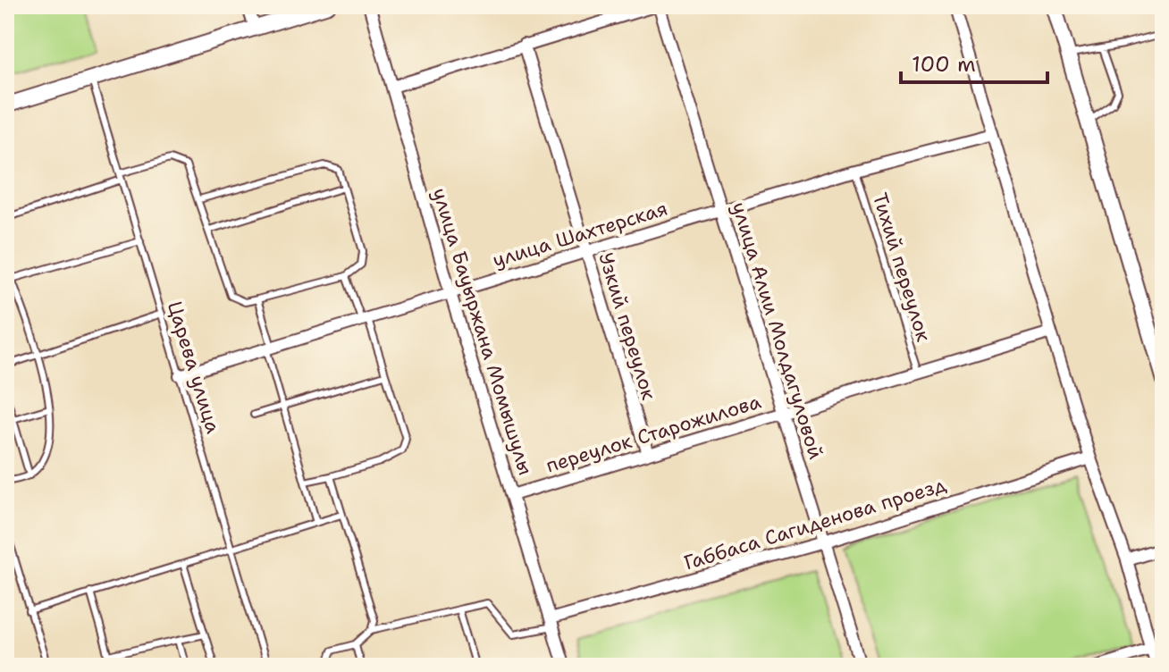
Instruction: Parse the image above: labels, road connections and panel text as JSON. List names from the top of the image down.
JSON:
{
  "streets": {
    "street": [
      "улица Шахтерская",
      "Узкий переулок",
      "улица Алии Молдагуловой",
      "улица Бауыржана Момышулы",
      "переулок Старожилова",
      "Габбаса Сагиденова проезд"
    ],
    "lane": ["Тихий переулок", "Царева улица"]
  },
  "crossings": [
    ["улица Шахтерская", "Тихий переулок"],
    ["улица Шахтерская", "Узкий переулок"],
    ["улица Шахтерская", "улица Алии Молдагуловой"],
    ["улица Шахтерская", "улица Бауыржана Момышулы"],
    ["улица Шахтерская", "Царева улица"],
    ["Тихий переулок", "переулок Старожилова"],
    ["Узкий переулок", "переулок Старожилова"],
    ["улица Алии Молдагуловой", "переулок Старожилова"],
    ["улица Алии Молдагуловой", "Габбаса Сагиденова проезд"],
    ["улица Бауыржана Момышулы", "переулок Старожилова"],
    ["улица Бауыржана Момышулы", "Габбаса Сагиденова проезд"]
  ],
  "scale_bar": "100 m"
}
